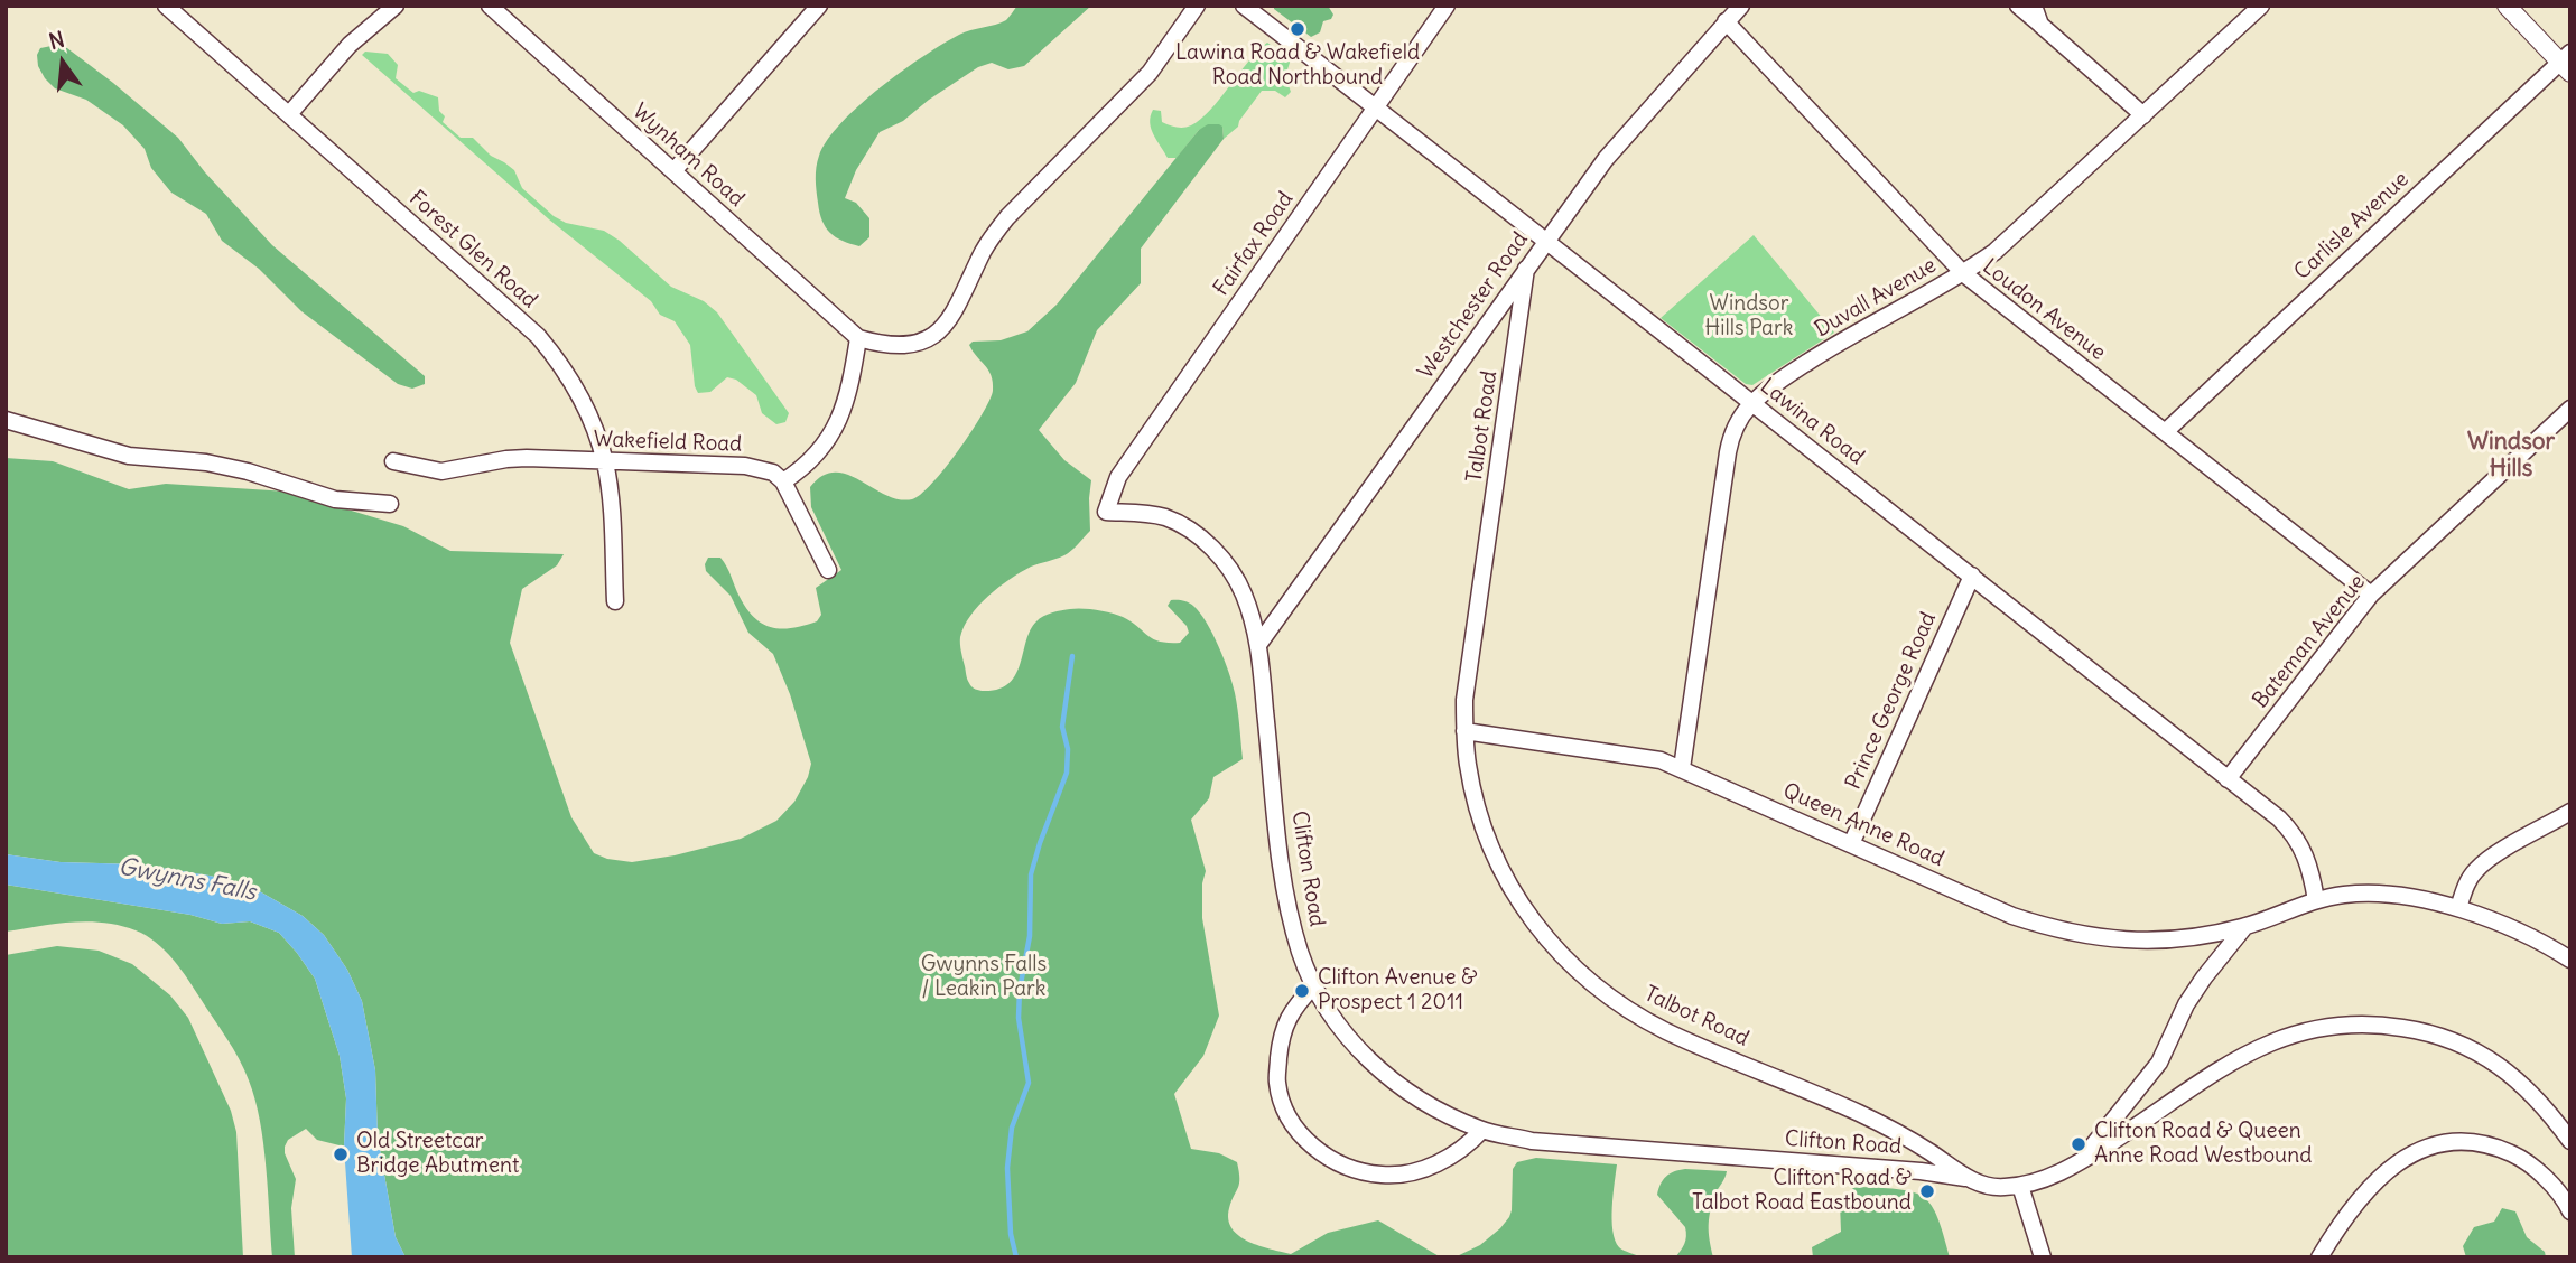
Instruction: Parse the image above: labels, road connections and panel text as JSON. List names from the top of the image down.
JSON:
{
  "streets": {
    "street": [
      "Wynham Road",
      "Carlisle Avenue",
      "Fairfax Road",
      "Forest Glen Road",
      "Duvall Avenue",
      "Westchester Road",
      "Loudon Avenue",
      "Lawina Road",
      "Talbot Road",
      "Wakefield Road",
      "Bateman Avenue",
      "Prince George Road",
      "Queen Anne Road",
      "Clifton Road"
    ]
  },
  "crossings": [
    ["Carlisle Avenue", "Loudon Avenue"],
    ["Fairfax Road", "Lawina Road"],
    ["Fairfax Road", "Clifton Road"],
    ["Forest Glen Road", "Wakefield Road"],
    ["Duvall Avenue", "Loudon Avenue"],
    ["Duvall Avenue", "Lawina Road"],
    ["Duvall Avenue", "Queen Anne Road"],
    ["Westchester Road", "Loudon Avenue"],
    ["Westchester Road", "Lawina Road"],
    ["Westchester Road", "Talbot Road"],
    ["Westchester Road", "Clifton Road"],
    ["Loudon Avenue", "Bateman Avenue"],
    ["Lawina Road", "Bateman Avenue"],
    ["Lawina Road", "Prince George Road"],
    ["Lawina Road", "Queen Anne Road"],
    ["Talbot Road", "Queen Anne Road"],
    ["Talbot Road", "Clifton Road"],
    ["Prince George Road", "Queen Anne Road"]
  ],
  "districts": ["Windsor Hills"],
  "water": ["Gwynns Falls"],
  "parks": ["Windsor Hills Park", "Gwynns Falls / Leakin Park"],
  "places": [
    "Lawina Road & Wakefield Road Northbound",
    "Clifton Avenue & Prospect 1 2011",
    "Clifton Road & Queen Anne Road Westbound",
    "Old Streetcar Bridge Abutment",
    "Clifton Road & Talbot Road Eastbound"
  ],
  "north": "top"
}
